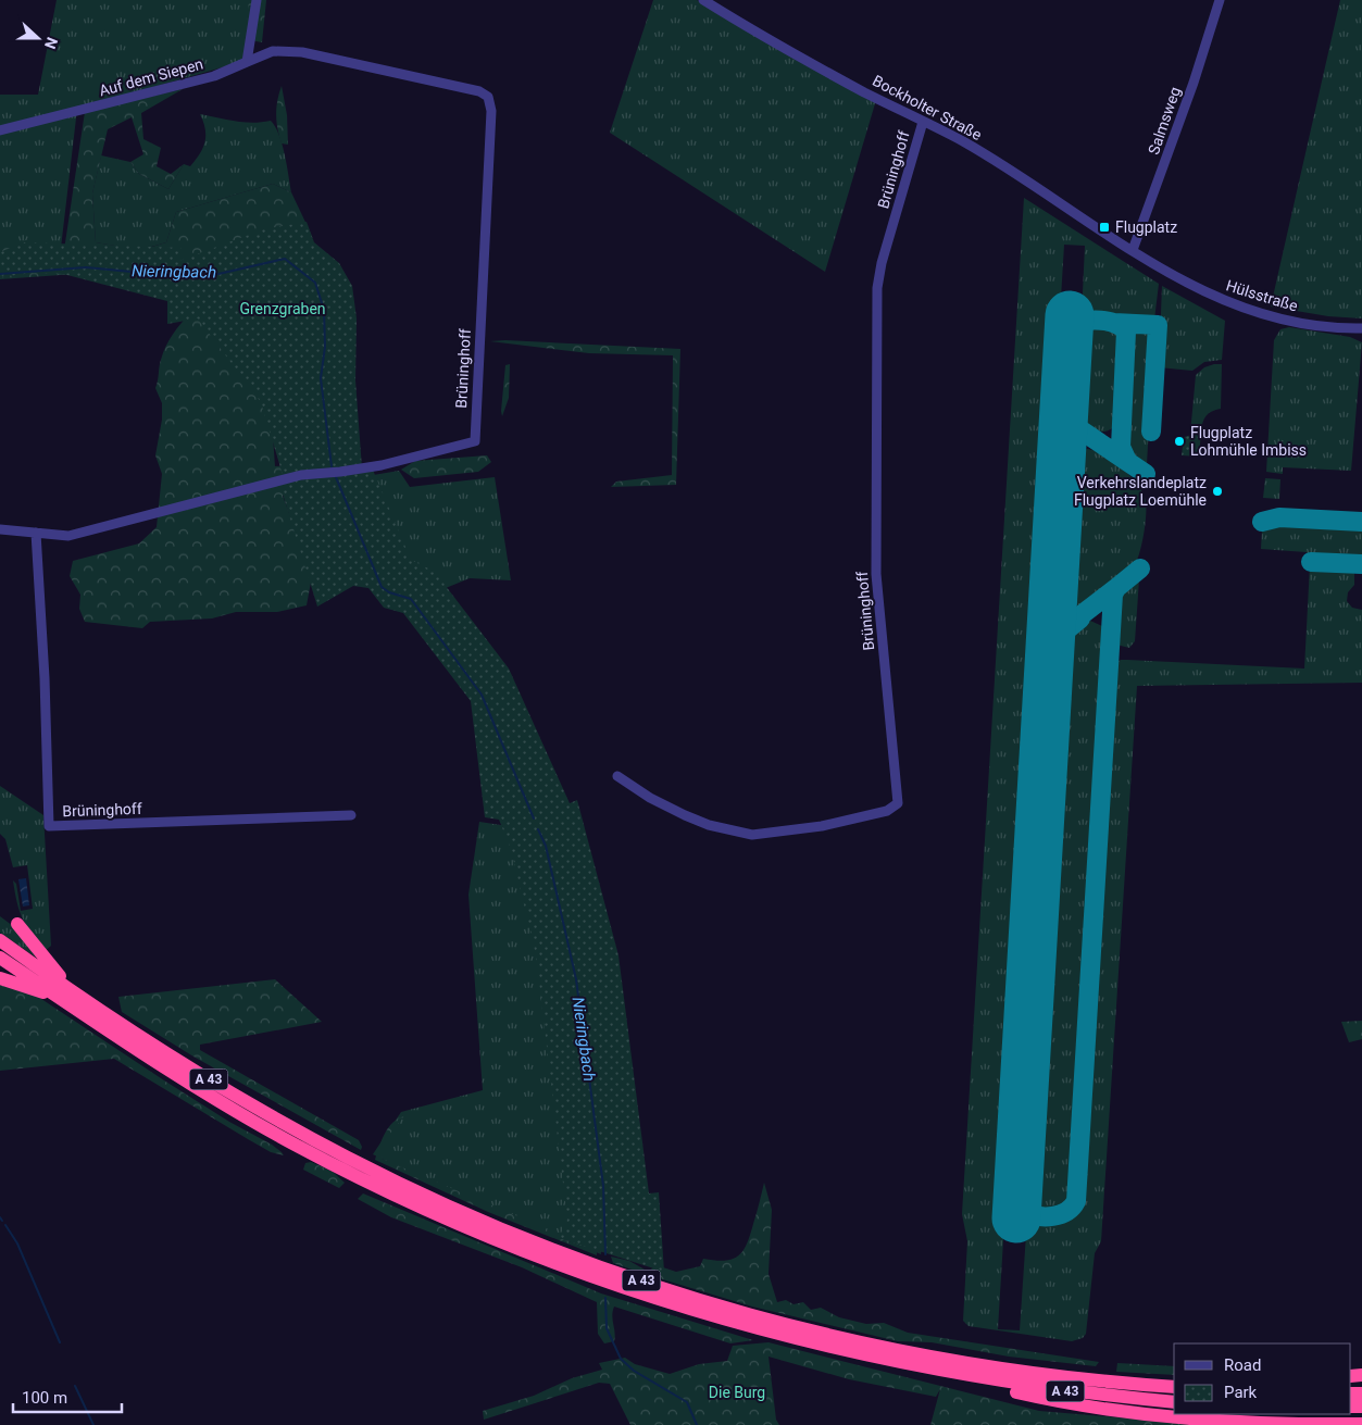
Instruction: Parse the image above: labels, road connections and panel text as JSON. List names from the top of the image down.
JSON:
{
  "streets": {
    "highway": ["A 43"],
    "street": [
      "Auf dem Siepen",
      "Bockholter Straße",
      "Salmsweg",
      "Brüninghoff",
      "Hülsstraße"
    ]
  },
  "crossings": [
    ["Auf dem Siepen", "Brüninghoff"],
    ["Bockholter Straße", "Salmsweg"],
    ["Bockholter Straße", "Brüninghoff"],
    ["Bockholter Straße", "Hülsstraße"],
    ["Salmsweg", "Hülsstraße"]
  ],
  "water": ["Nieringbach"],
  "parks": ["Grenzgraben", "Die Burg"],
  "places": {
    "transit": ["Flugplatz"],
    "other": ["Flugplatz Lohmühle Imbiss", "Verkehrslandeplatz Flugplatz Loemühle"]
  },
  "legend": ["Road", "Park"],
  "scale_bar": "100 m",
  "north": "right"
}
